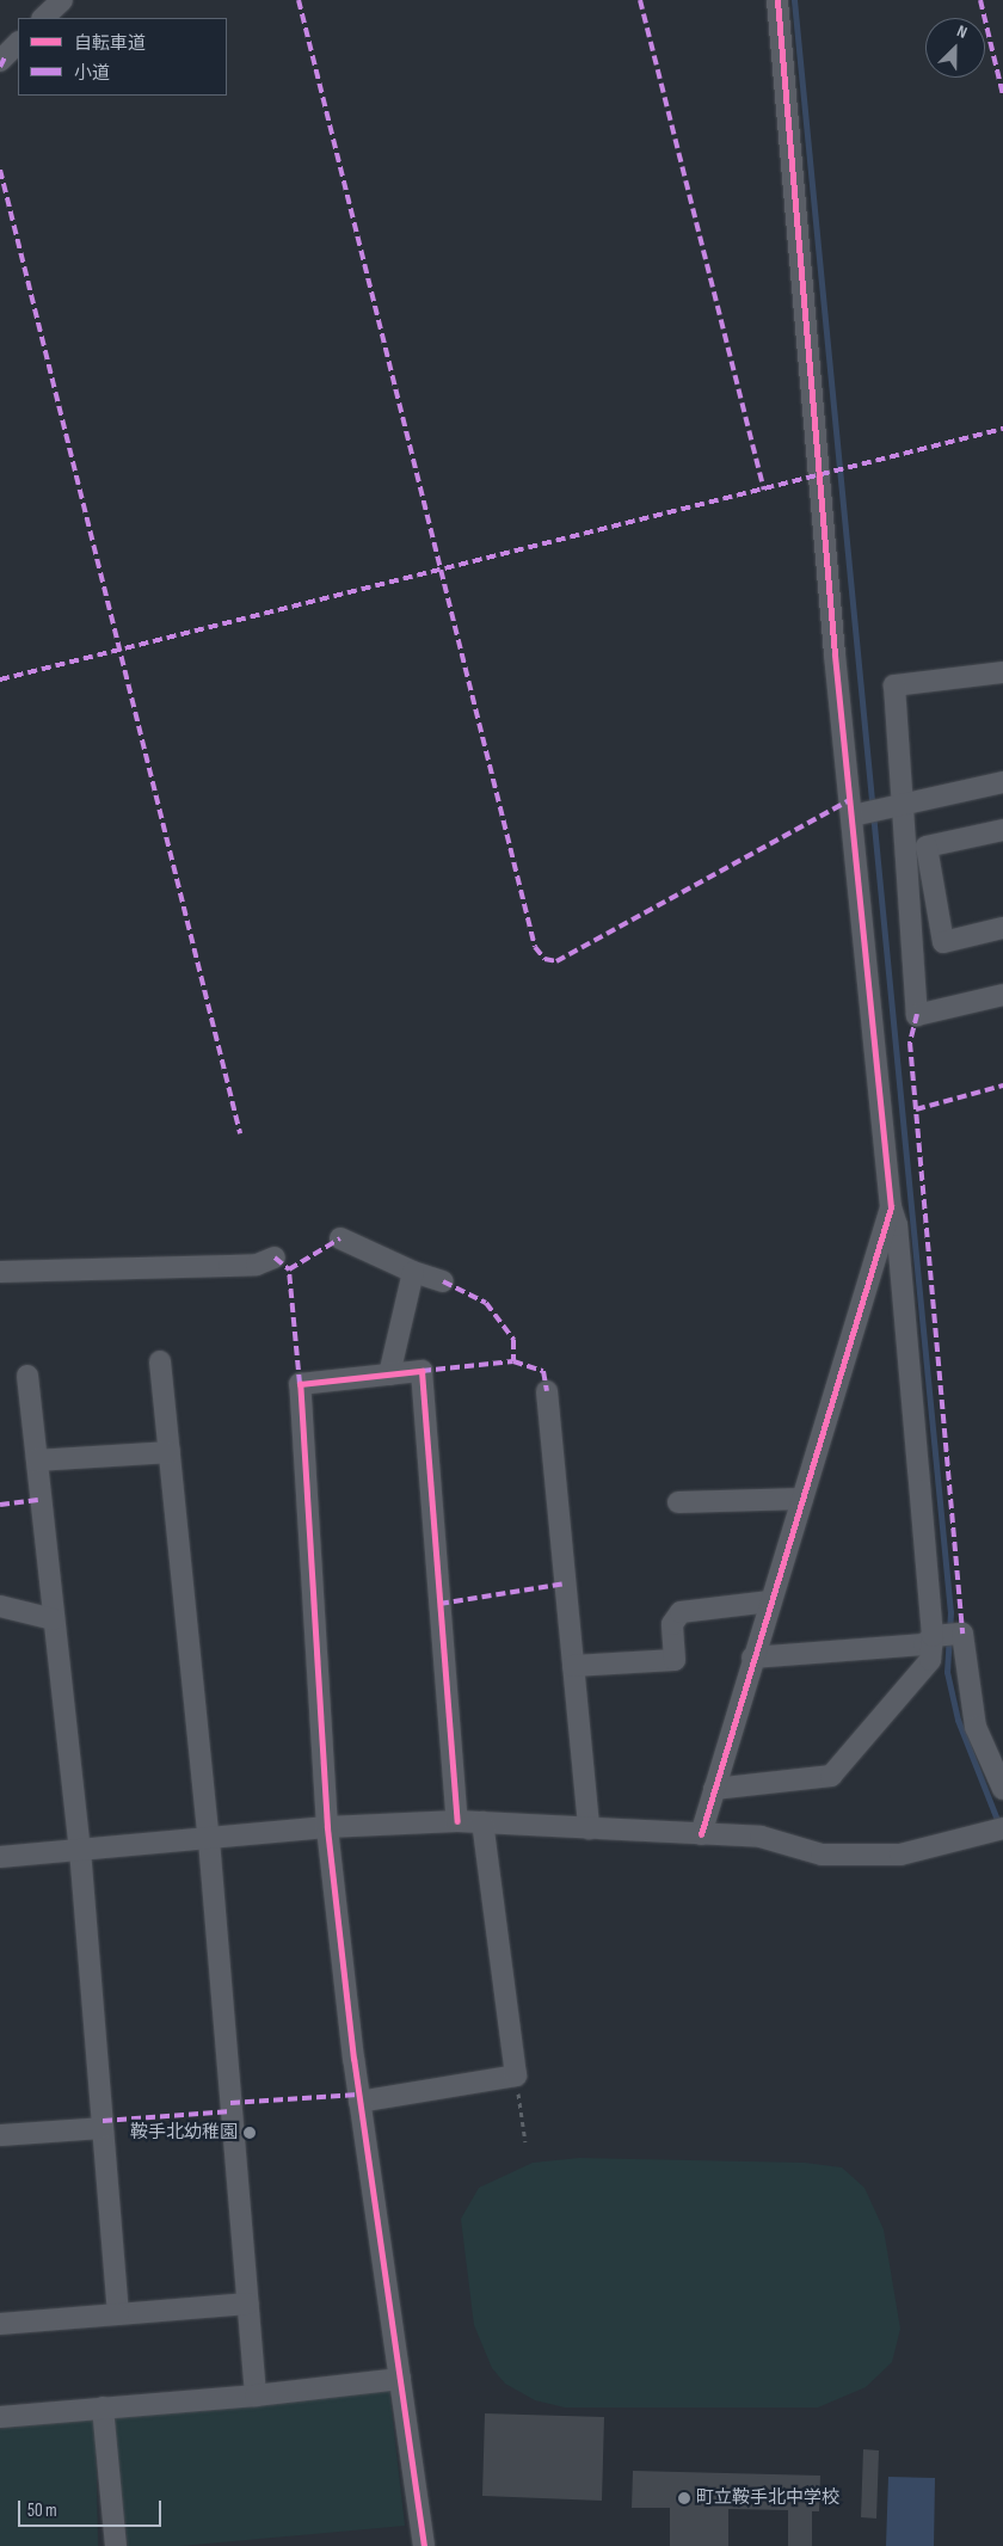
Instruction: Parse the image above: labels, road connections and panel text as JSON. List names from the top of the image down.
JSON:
{
  "places": ["鞍手北幼稚園", "町立鞍手北中学校"],
  "legend": ["自転車道", "小道"],
  "scale_bar": "50 m",
  "north": "top right"
}
